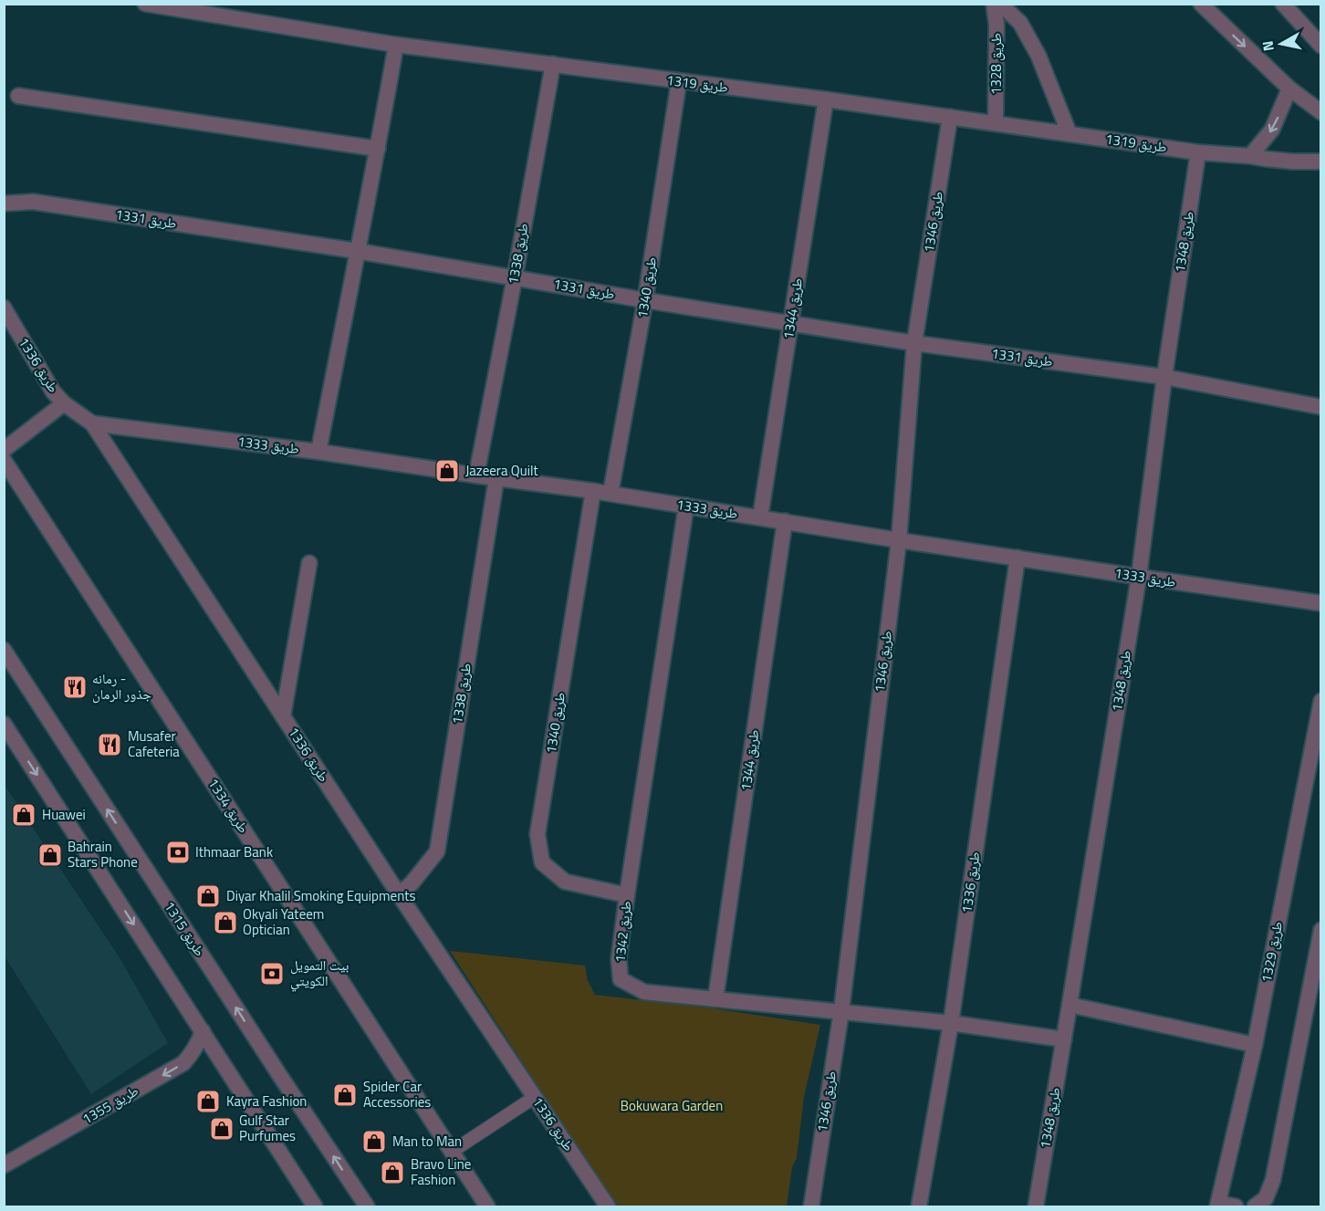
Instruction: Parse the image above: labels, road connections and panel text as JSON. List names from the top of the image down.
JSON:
{
  "streets": {
    "street": [
      "طريق 1328",
      "طريق 1319",
      "طريق 1331",
      "طريق 1346",
      "طريق 1348",
      "طريق 1338",
      "طريق 1340",
      "طريق 1344",
      "طريق 1336",
      "طريق 1333",
      "طريق 1334",
      "طريق 1315",
      "طريق 1342",
      "طريق 1329",
      "طريق 1355"
    ]
  },
  "crossings": [
    ["طريق 1328", "طريق 1319"],
    ["طريق 1319", "طريق 1346"],
    ["طريق 1319", "طريق 1348"],
    ["طريق 1319", "طريق 1338"],
    ["طريق 1319", "طريق 1340"],
    ["طريق 1319", "طريق 1344"],
    ["طريق 1331", "طريق 1346"],
    ["طريق 1331", "طريق 1348"],
    ["طريق 1331", "طريق 1338"],
    ["طريق 1331", "طريق 1340"],
    ["طريق 1331", "طريق 1344"],
    ["طريق 1346", "طريق 1333"],
    ["طريق 1346", "طريق 1342"],
    ["طريق 1348", "طريق 1333"],
    ["طريق 1348", "طريق 1342"],
    ["طريق 1338", "طريق 1336"],
    ["طريق 1338", "طريق 1333"],
    ["طريق 1340", "طريق 1333"],
    ["طريق 1340", "طريق 1342"],
    ["طريق 1344", "طريق 1333"],
    ["طريق 1344", "طريق 1342"],
    ["طريق 1336", "طريق 1333"],
    ["طريق 1336", "طريق 1342"],
    ["طريق 1333", "طريق 1342"]
  ],
  "one_way": ["طريق 1355"],
  "parks": ["Bokuwara Garden"],
  "places": {
    "shop": [
      "Jazeera Quilt",
      "Huawei",
      "Bahrain Stars Phone",
      "Diyar Khalil Smoking Equipments",
      "Okyali Yateem Optician",
      "Spider Car Accessories",
      "Kayra Fashion",
      "Gulf Star Purfumes",
      "Man to Man",
      "Bravo Line Fashion"
    ],
    "restaurant": ["رمانه - جذور الرمان", "Musafer Cafeteria"],
    "bank": ["Ithmaar Bank", "بيت التمويل الكويتي"]
  },
  "north": "left"
}
